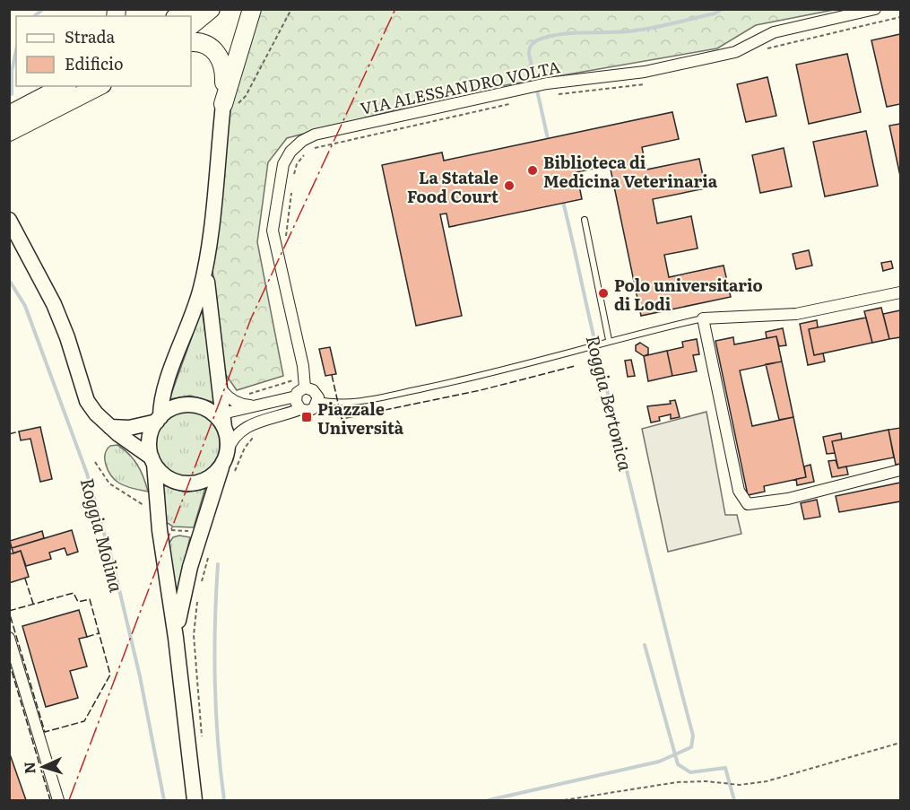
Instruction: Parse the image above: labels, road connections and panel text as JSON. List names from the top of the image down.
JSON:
{
  "streets": {
    "street": ["VIA ALESSANDRO VOLTA"]
  },
  "water": ["Roggia Bertonica", "Roggia Molina"],
  "places": {
    "other": ["Biblioteca di Medicina Veterinaria", "La Statale Food Court", "Polo universitario di Lodi"],
    "transit": ["Piazzale Università"]
  },
  "legend": ["Strada", "Edificio"],
  "north": "left"
}
